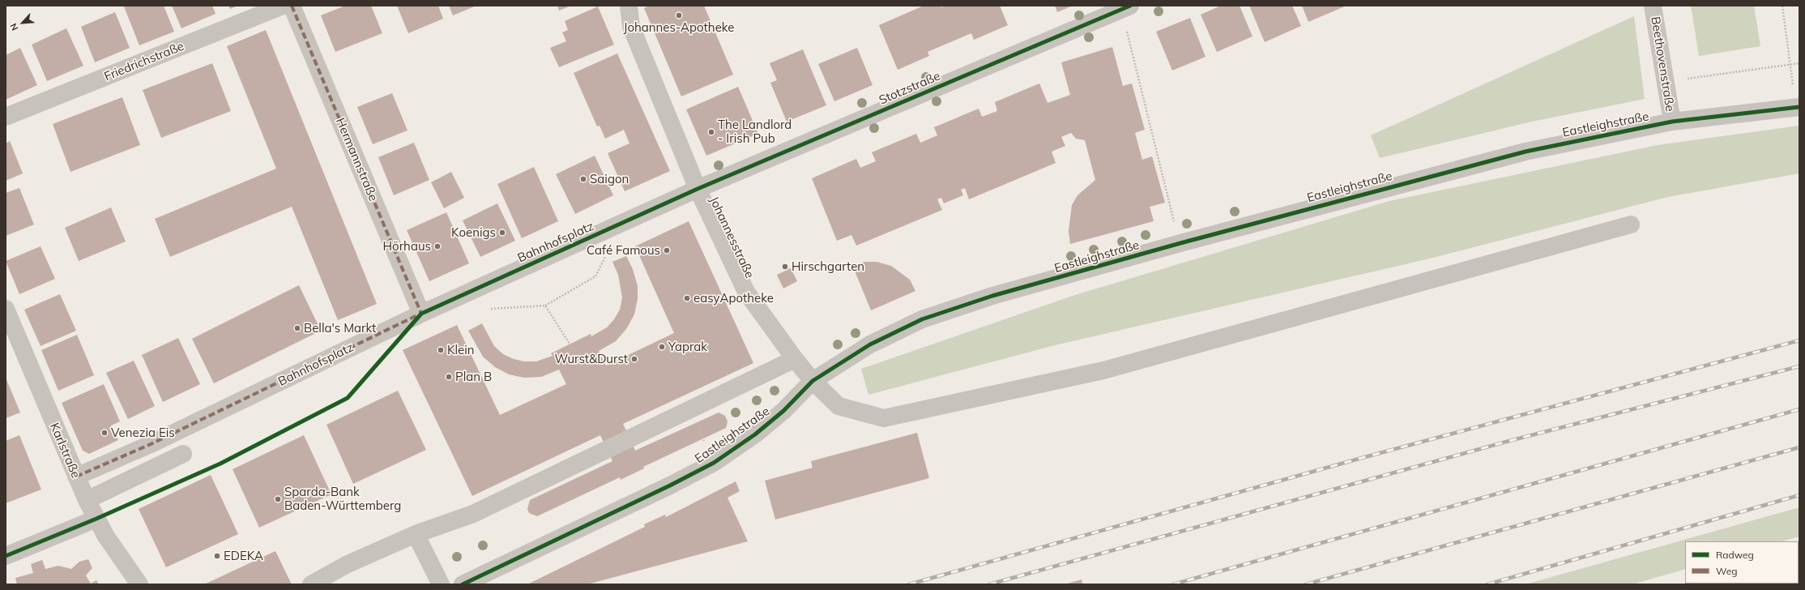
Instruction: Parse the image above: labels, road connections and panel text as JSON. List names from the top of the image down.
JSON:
{
  "streets": {
    "street": [
      "Friedrichstraße",
      "Beethovenstraße",
      "Stotzstraße",
      "Eastleighstraße",
      "Hermannstraße",
      "Johannesstraße",
      "Bahnhofsplatz",
      "Karlstraße"
    ]
  },
  "crossings": [
    ["Beethovenstraße", "Eastleighstraße"],
    ["Stotzstraße", "Johannesstraße"],
    ["Stotzstraße", "Bahnhofsplatz"],
    ["Eastleighstraße", "Johannesstraße"],
    ["Hermannstraße", "Bahnhofsplatz"],
    ["Johannesstraße", "Bahnhofsplatz"],
    ["Bahnhofsplatz", "Karlstraße"]
  ],
  "places": [
    "Johannes-Apotheke",
    "The Landlord - Irish Pub",
    "Saigon",
    "Koenigs",
    "Hörhaus",
    "Café Famous",
    "Hirschgarten",
    "easyApotheke",
    "Bella's Markt",
    "Yaprak",
    "Klein",
    "Wurst&Durst",
    "Plan B",
    "Venezia Eis",
    "Sparda-Bank Baden-Württemberg",
    "EDEKA"
  ],
  "legend": ["Radweg", "Weg"],
  "north": "bottom left"
}
